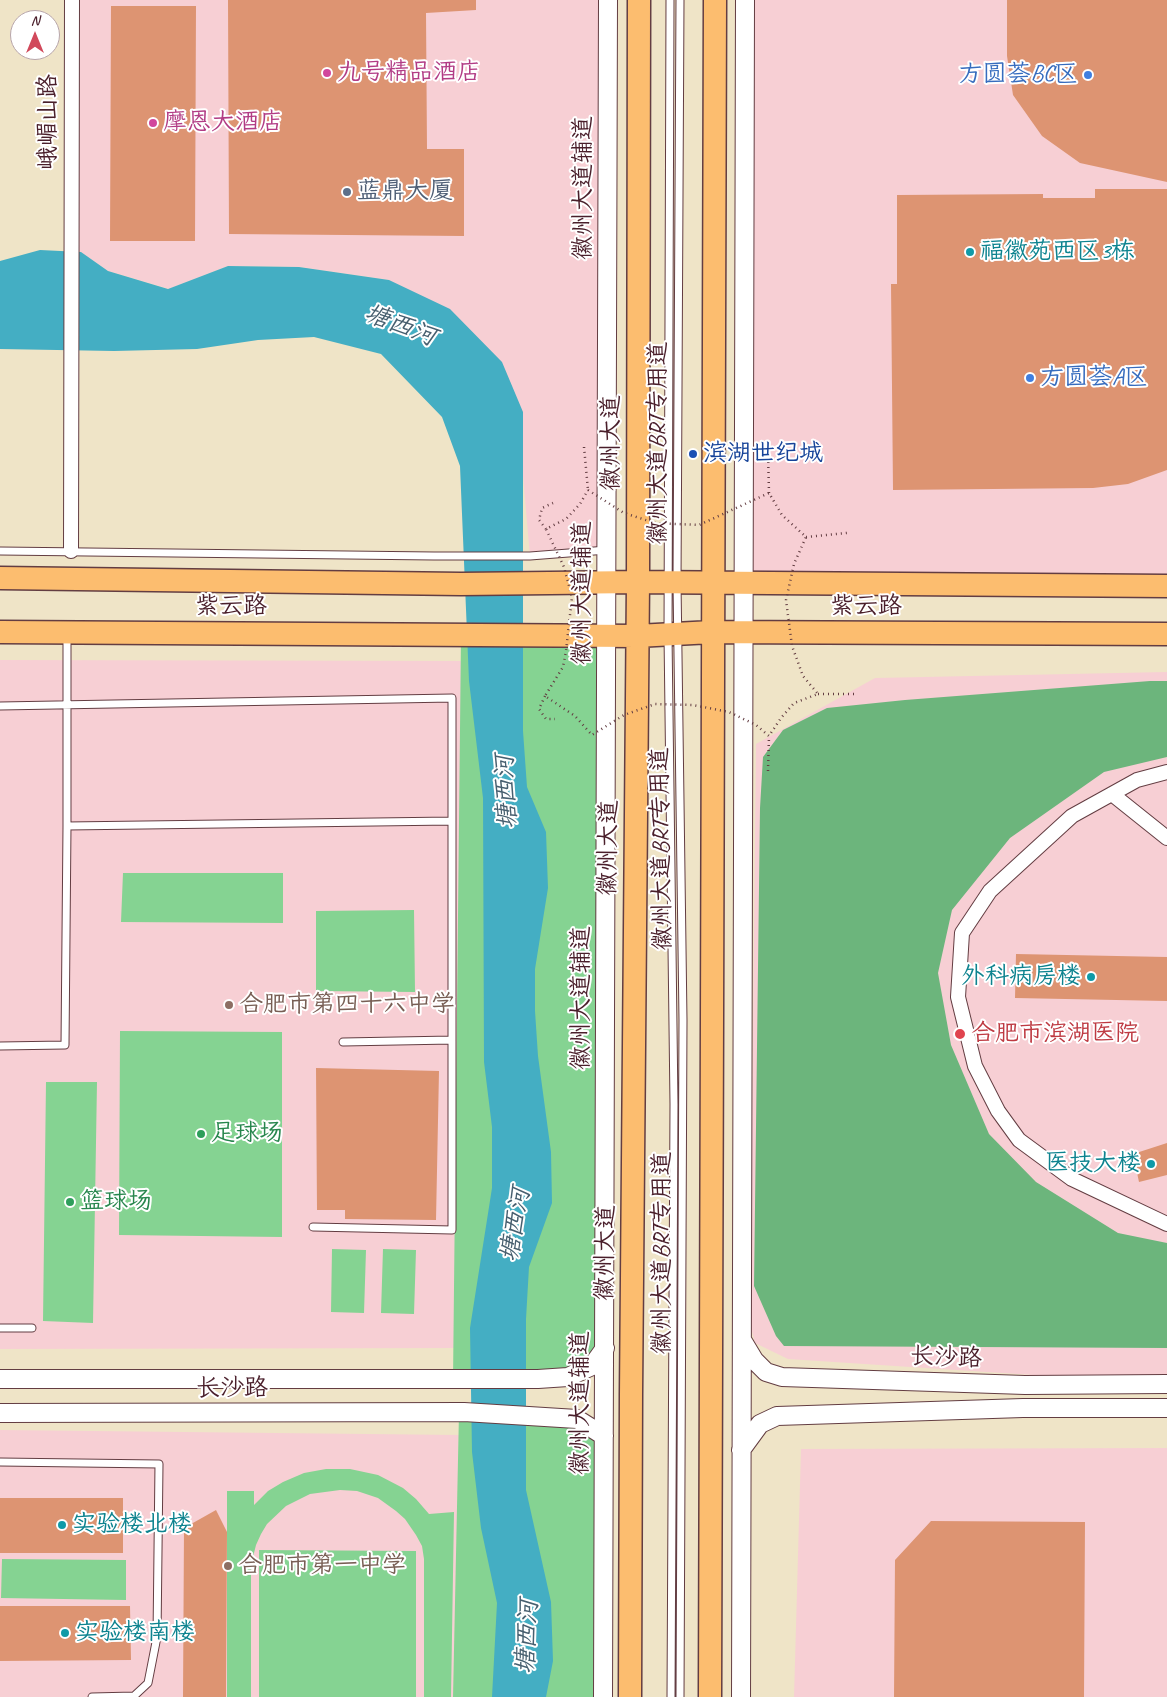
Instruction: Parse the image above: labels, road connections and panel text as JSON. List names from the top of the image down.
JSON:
{
  "streets": {
    "main road": ["徽州大道", "紫云路"],
    "street": ["峨嵋山路", "徽州大道辅道", "长沙路"],
    "lane": ["徽州大道BRT专用道"]
  },
  "crossings": [
    ["徽州大道辅道", "紫云路"],
    ["徽州大道辅道", "长沙路"],
    ["徽州大道", "紫云路"],
    ["徽州大道BRT专用道", "紫云路"]
  ],
  "water": ["塘西河"],
  "places": [
    "九号精品酒店",
    "方圆荟BC区",
    "摩恩大酒店",
    "蓝鼎大厦",
    "福徽苑西区3栋",
    "方圆荟A区",
    "滨湖世纪城",
    "外科病房楼",
    "合肥市第四十六中学",
    "合肥市滨湖医院",
    "足球场",
    "医技大楼",
    "篮球场",
    "实验楼北楼",
    "合肥市第一中学",
    "实验楼南楼"
  ],
  "north": "top"
}
